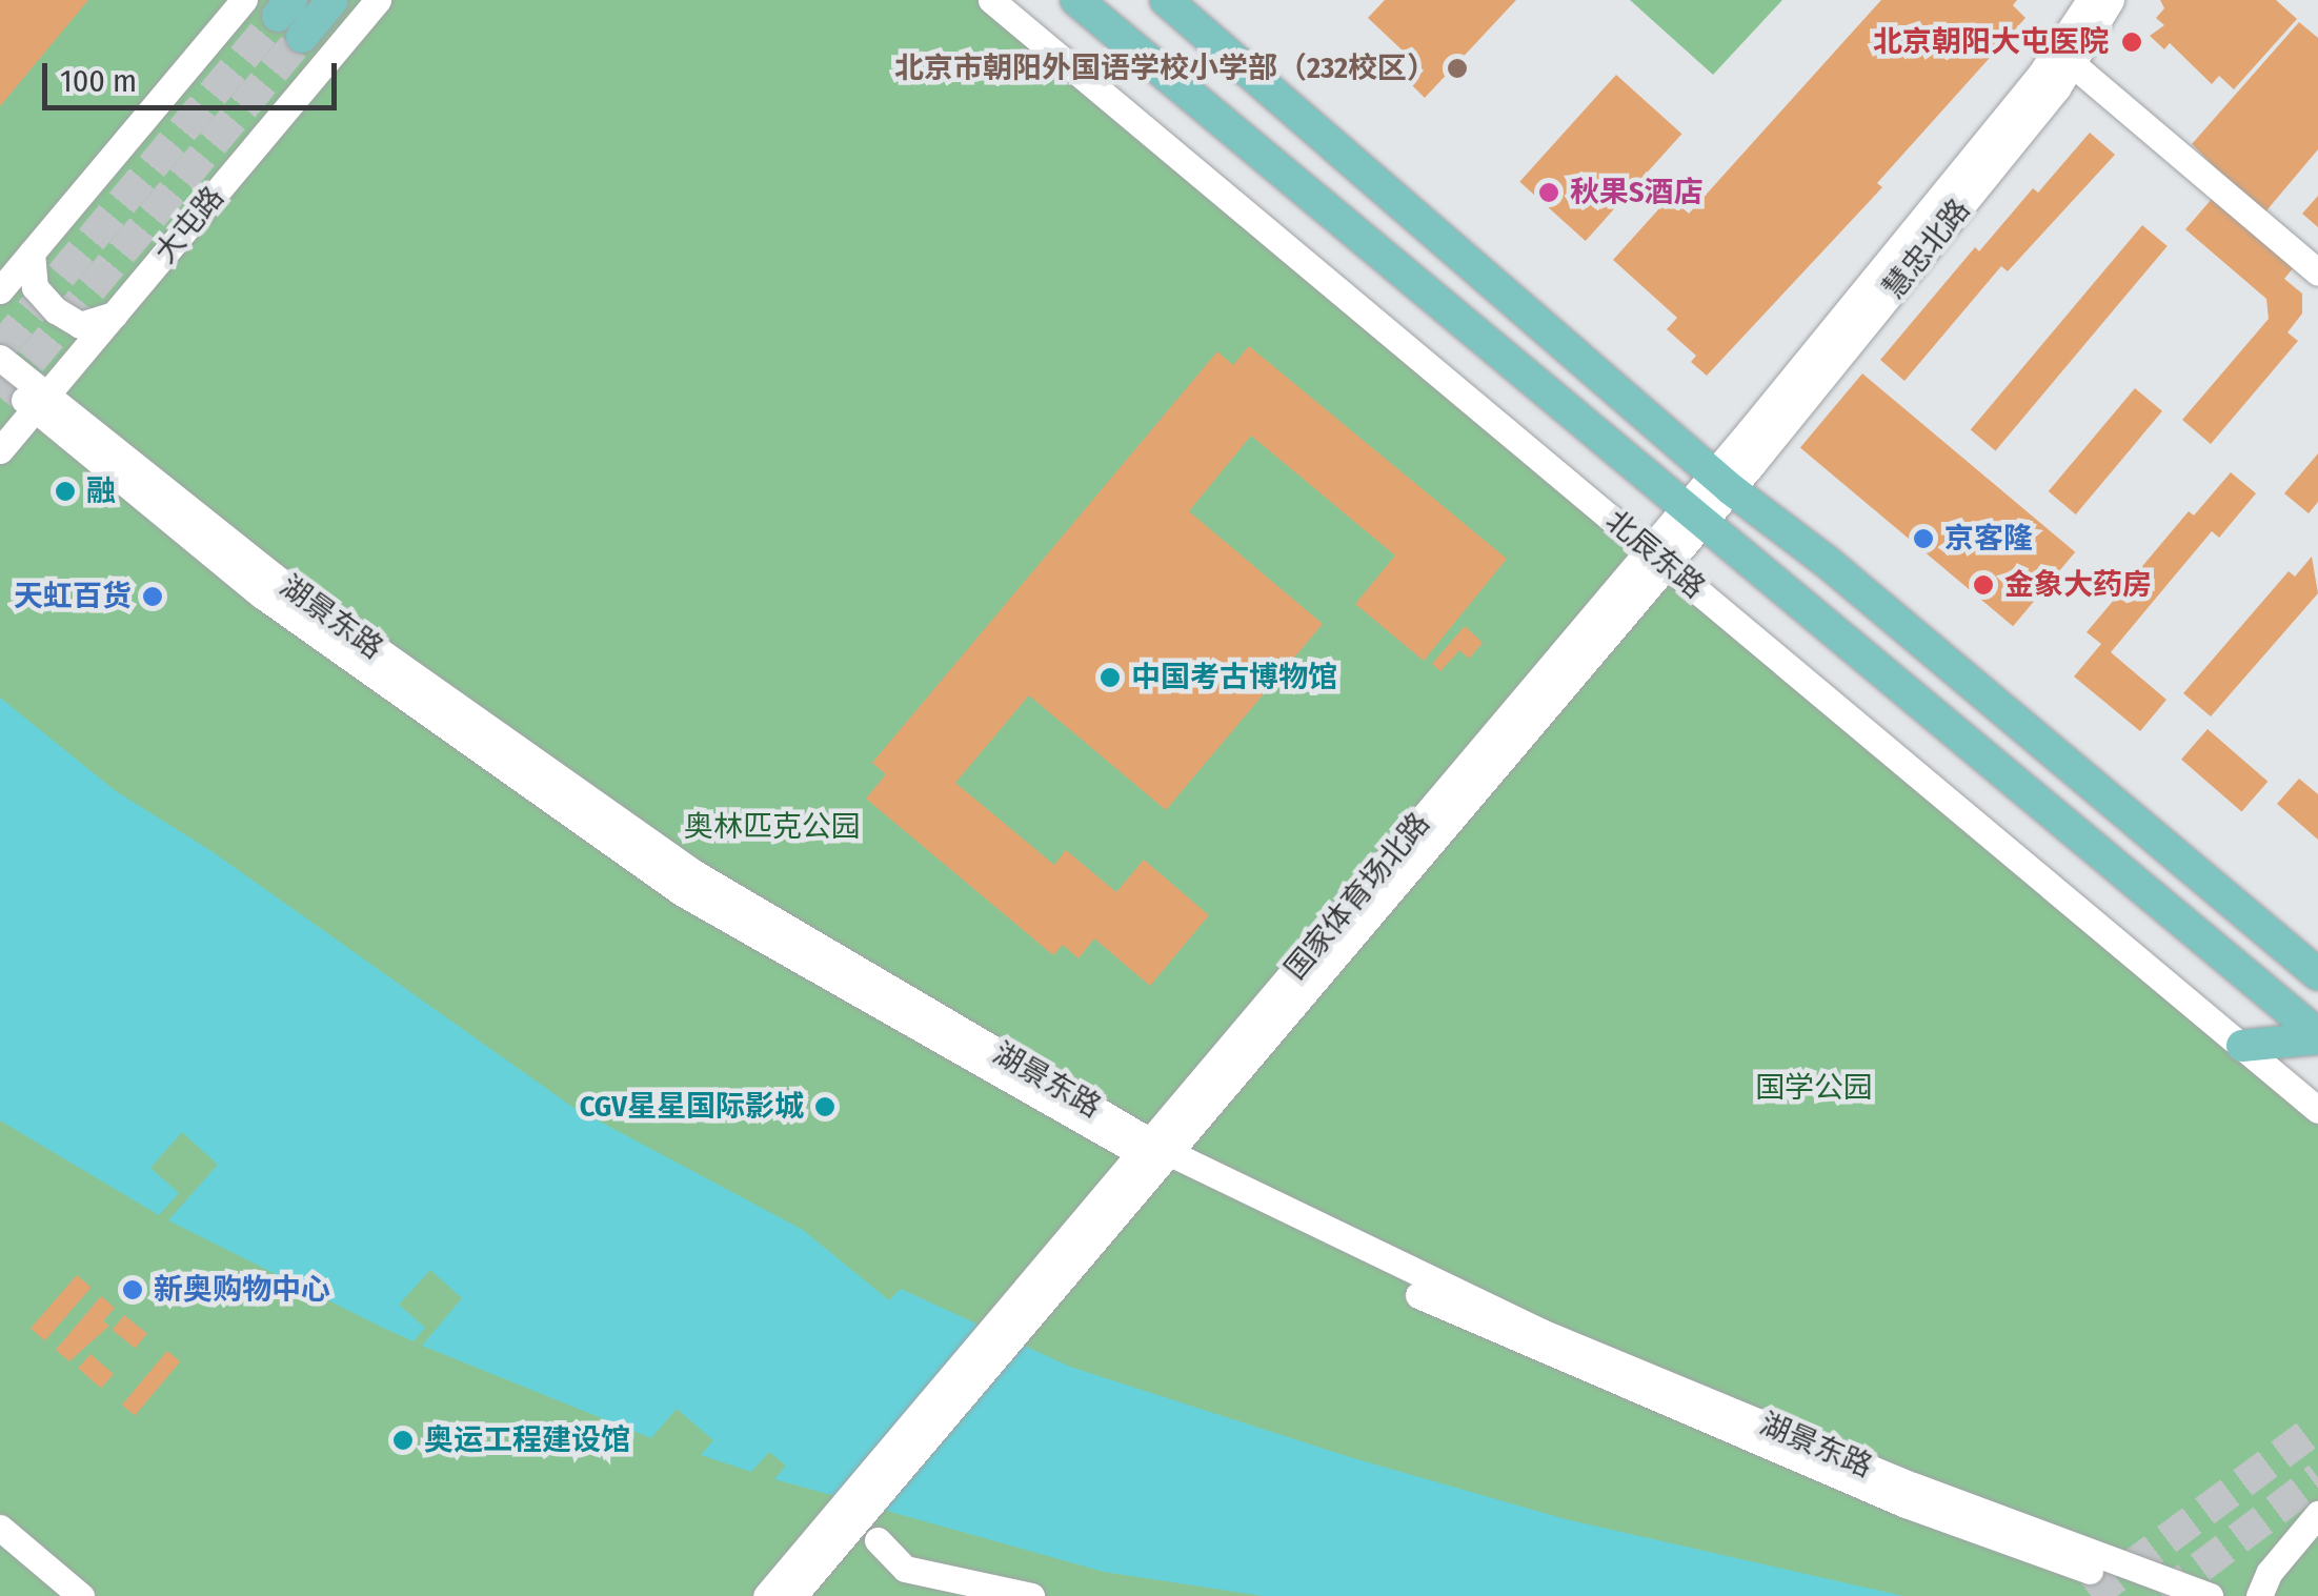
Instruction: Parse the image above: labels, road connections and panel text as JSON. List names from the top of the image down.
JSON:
{
  "streets": {
    "main road": ["北辰东路"],
    "street": [
      "大屯路",
      "慧忠北路",
      "湖景东路",
      "国家体育场北路"
    ]
  },
  "crossings": [
    ["大屯路", "湖景东路"],
    ["慧忠北路", "国家体育场北路"],
    ["北辰东路", "国家体育场北路"],
    ["湖景东路", "国家体育场北路"]
  ],
  "parks": ["奥林匹克公园", "国学公园"],
  "places": [
    "北京朝阳大屯医院",
    "北京市朝阳外国语学校小学部（232校区）",
    "秋果S酒店",
    "融",
    "京客隆",
    "金象大药房",
    "天虹百货",
    "中国考古博物馆",
    "CGV星星国际影城",
    "新奥购物中心",
    "奥运工程建设馆"
  ],
  "scale_bar": "100 m"
}
